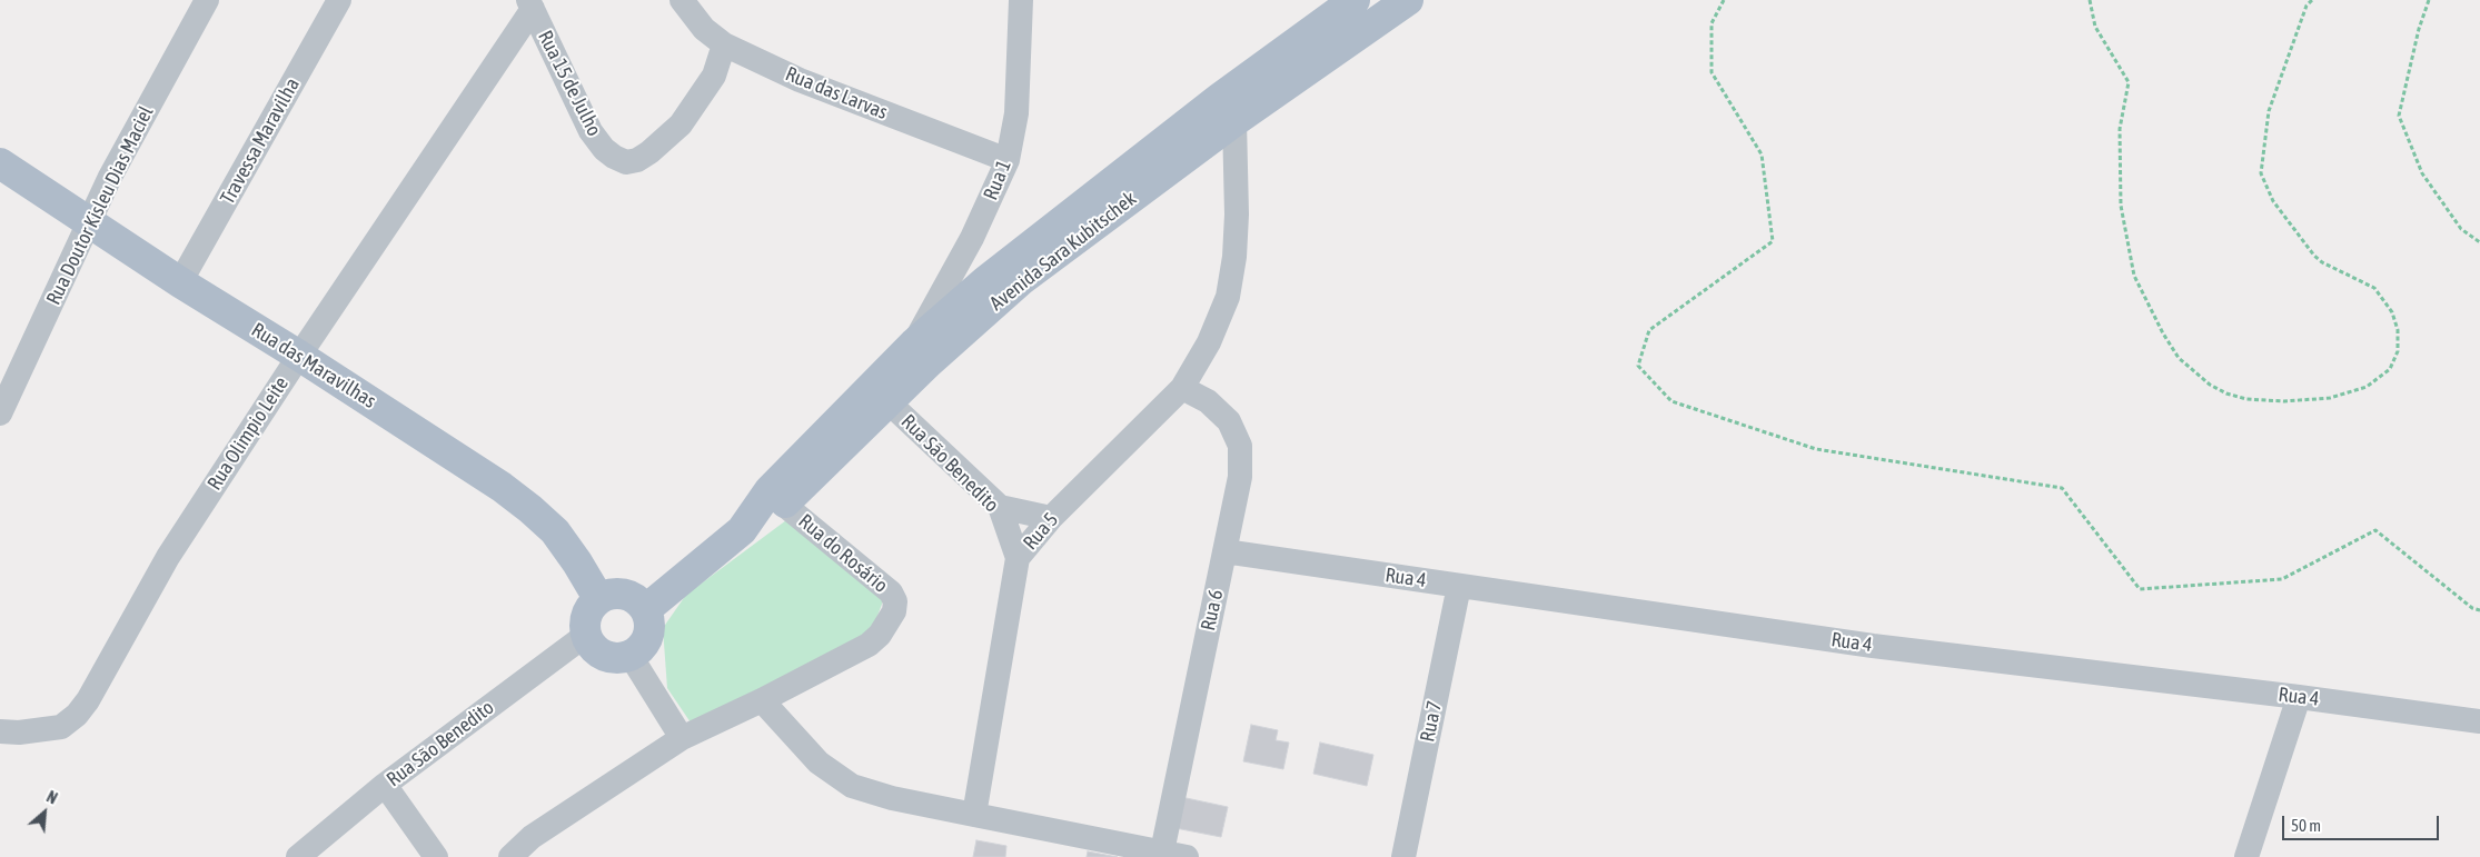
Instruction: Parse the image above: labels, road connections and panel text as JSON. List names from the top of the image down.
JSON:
{
  "streets": {
    "main road": ["Avenida Sara Kubitschek", "Rua das Maravilhas"],
    "street": [
      "Rua 15 de Julho",
      "Rua das Larvas",
      "Travessa Maravilha",
      "Rua 1",
      "Rua Doutor Kisleu Dias Maciel",
      "Rua Olimpio Leite",
      "Rua São Benedito",
      "Rua 5",
      "Rua do Rosário",
      "Rua 4",
      "Rua 6",
      "Rua 7"
    ]
  },
  "crossings": [
    ["Rua 15 de Julho", "Rua das Larvas"],
    ["Rua 15 de Julho", "Rua Olimpio Leite"],
    ["Rua das Larvas", "Rua 1"],
    ["Travessa Maravilha", "Rua das Maravilhas"],
    ["Rua 1", "Avenida Sara Kubitschek"],
    ["Rua Doutor Kisleu Dias Maciel", "Rua das Maravilhas"],
    ["Avenida Sara Kubitschek", "Rua São Benedito"],
    ["Avenida Sara Kubitschek", "Rua 5"],
    ["Avenida Sara Kubitschek", "Rua do Rosário"],
    ["Rua das Maravilhas", "Rua Olimpio Leite"],
    ["Rua das Maravilhas", "Rua São Benedito"],
    ["Rua São Benedito", "Rua 5"],
    ["Rua 5", "Rua 6"],
    ["Rua 4", "Rua 6"],
    ["Rua 4", "Rua 7"]
  ],
  "scale_bar": "50 m",
  "north": "top right"
}
